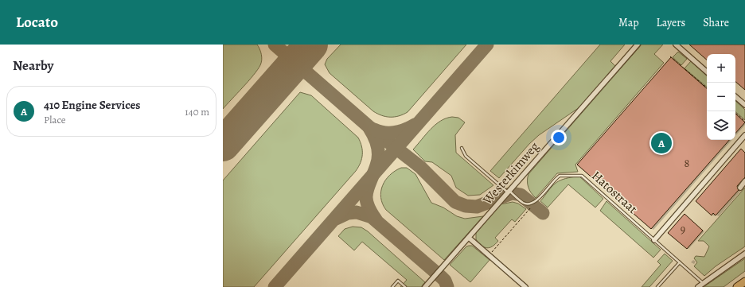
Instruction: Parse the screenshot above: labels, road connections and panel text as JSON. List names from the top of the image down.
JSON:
{
  "streets": {
    "street": ["Westerkimweg"],
    "lane": ["Hatostraat"]
  },
  "house_numbers": ["8", "9"],
  "page": {
    "header": "Locato",
    "nav": ["Map", "Layers", "Share"],
    "heading": "Nearby",
    "map_buttons": ["+", "−"],
    "list": [
      {
        "mark": "A",
        "name": "410 Engine Services",
        "note": "Place",
        "value": "140 m"
      }
    ],
    "pins": "A"
  }
}
